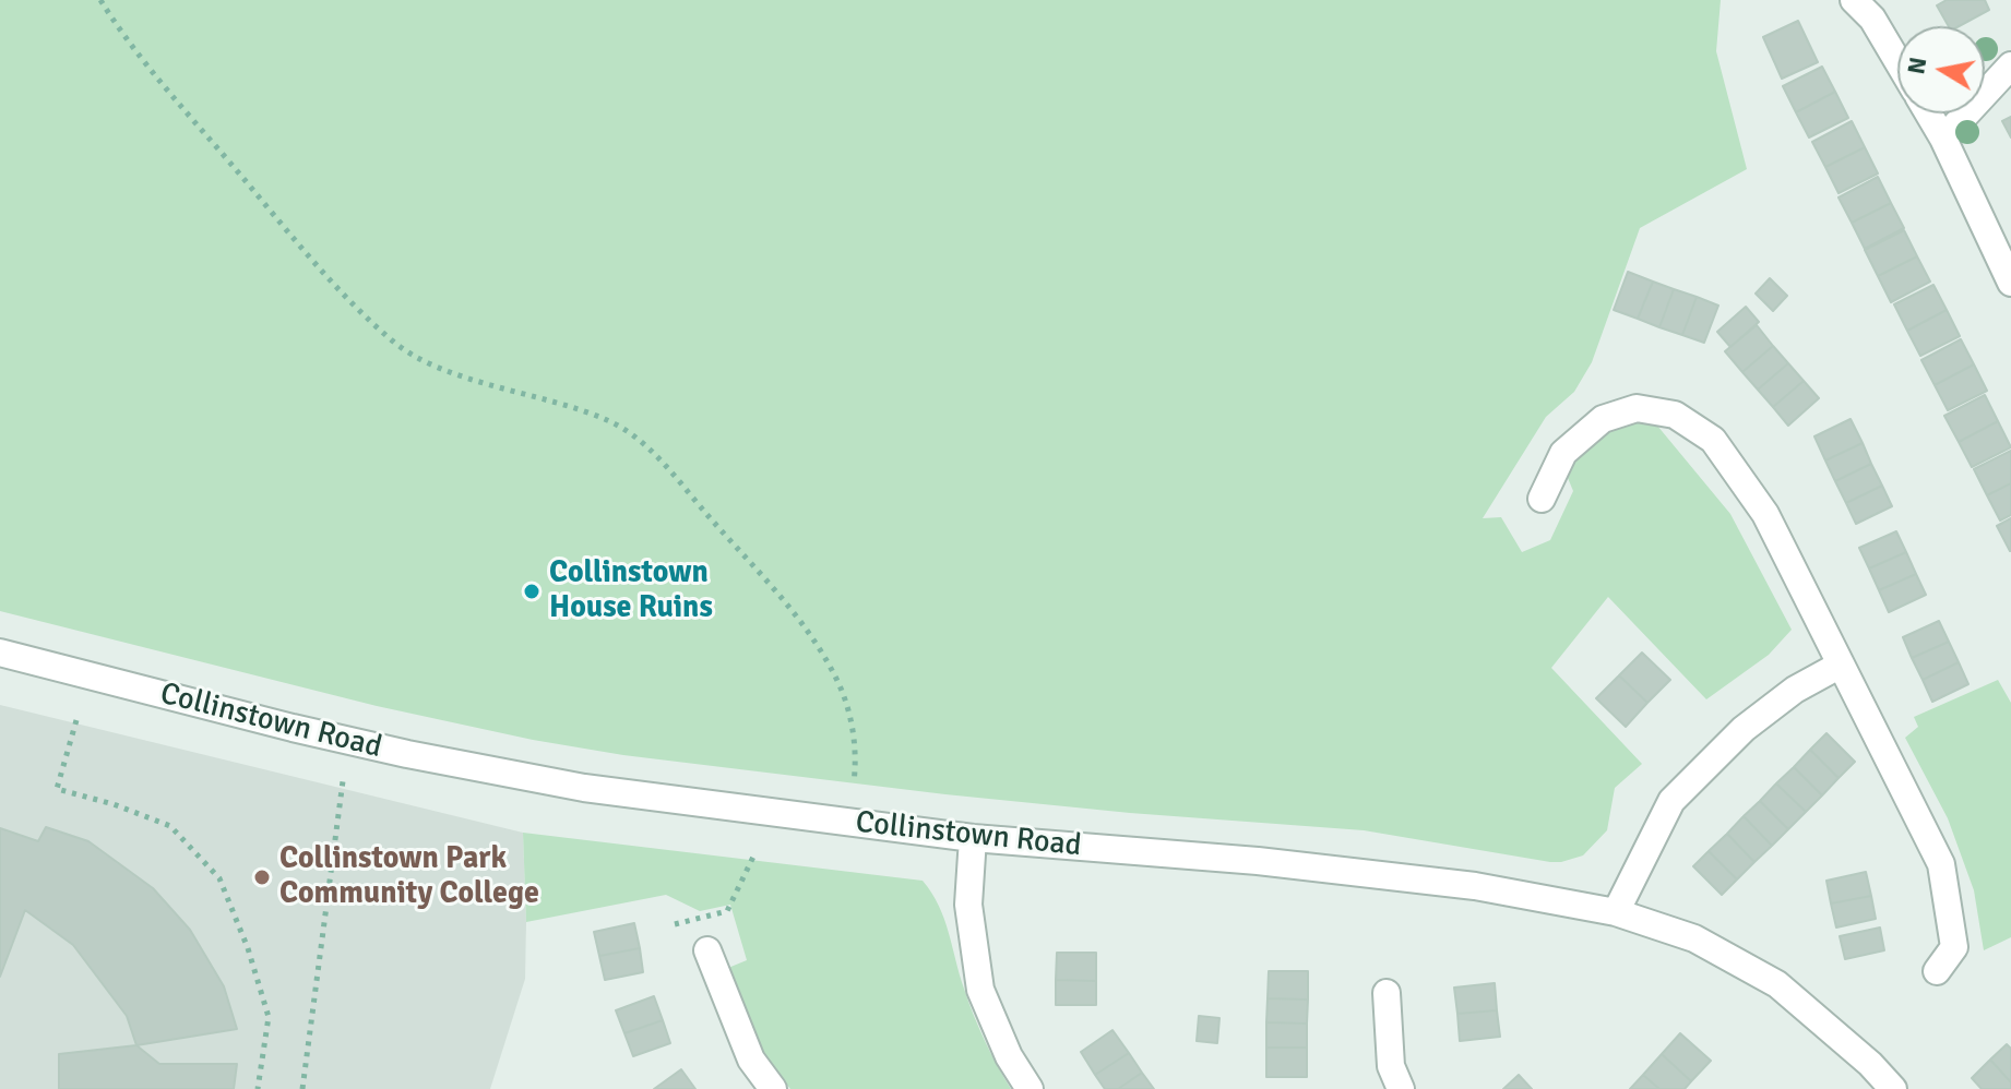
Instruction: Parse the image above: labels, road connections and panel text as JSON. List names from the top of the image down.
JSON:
{
  "streets": {
    "street": ["Collinstown Road"]
  },
  "places": ["Collinstown House Ruins", "Collinstown Park Community College"],
  "north": "left"
}
